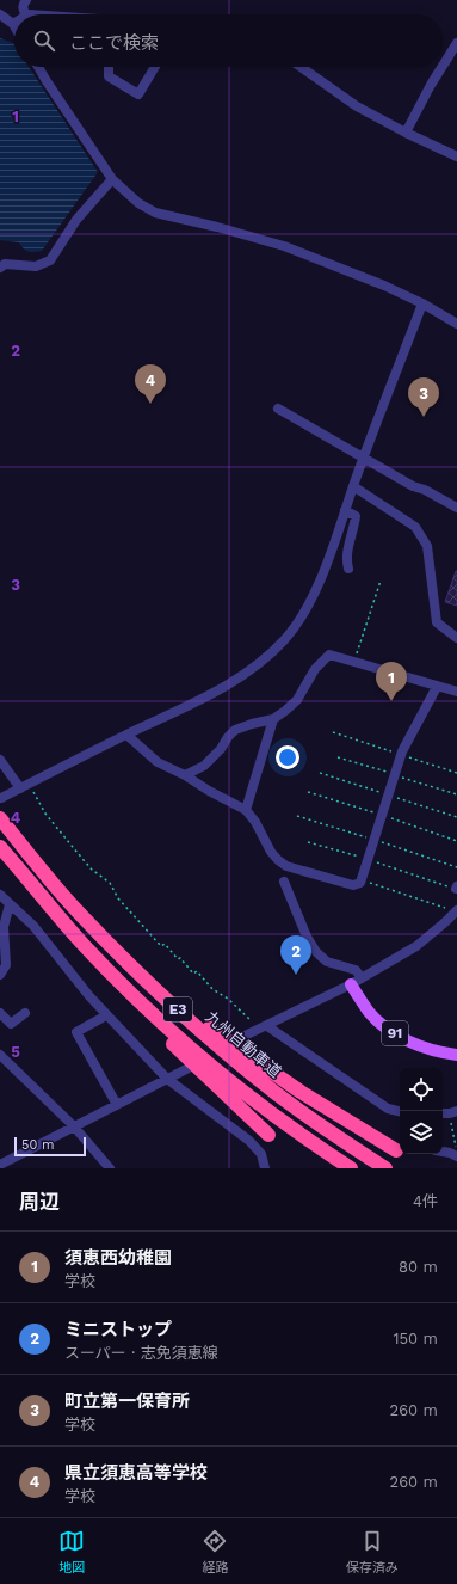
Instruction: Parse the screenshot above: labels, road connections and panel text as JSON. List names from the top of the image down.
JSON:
{
  "streets": {
    "highway": ["E3", "九州自動車道"],
    "main road": ["91"]
  },
  "scale_bar": "50 m",
  "page": {
    "search": "ここで検索",
    "pins": [
      "4",
      "3",
      "1",
      "2"
    ],
    "scale": "50 m",
    "heading": ["周辺", "4件"],
    "list": [
      {
        "mark": "1",
        "name": "須恵西幼稚園",
        "note": "学校",
        "value": "80 m"
      },
      {
        "mark": "2",
        "name": "ミニストップ",
        "note": "スーパー · 志免須恵線",
        "value": "150 m"
      },
      {
        "mark": "3",
        "name": "町立第一保育所",
        "note": "学校",
        "value": "260 m"
      },
      {
        "mark": "4",
        "name": "県立須恵高等学校",
        "note": "学校",
        "value": "260 m"
      }
    ],
    "nav": ["地図", "経路", "保存済み"]
  },
  "grid": {
    "rows": [
      "1",
      "2",
      "3",
      "4",
      "5"
    ]
  }
}
